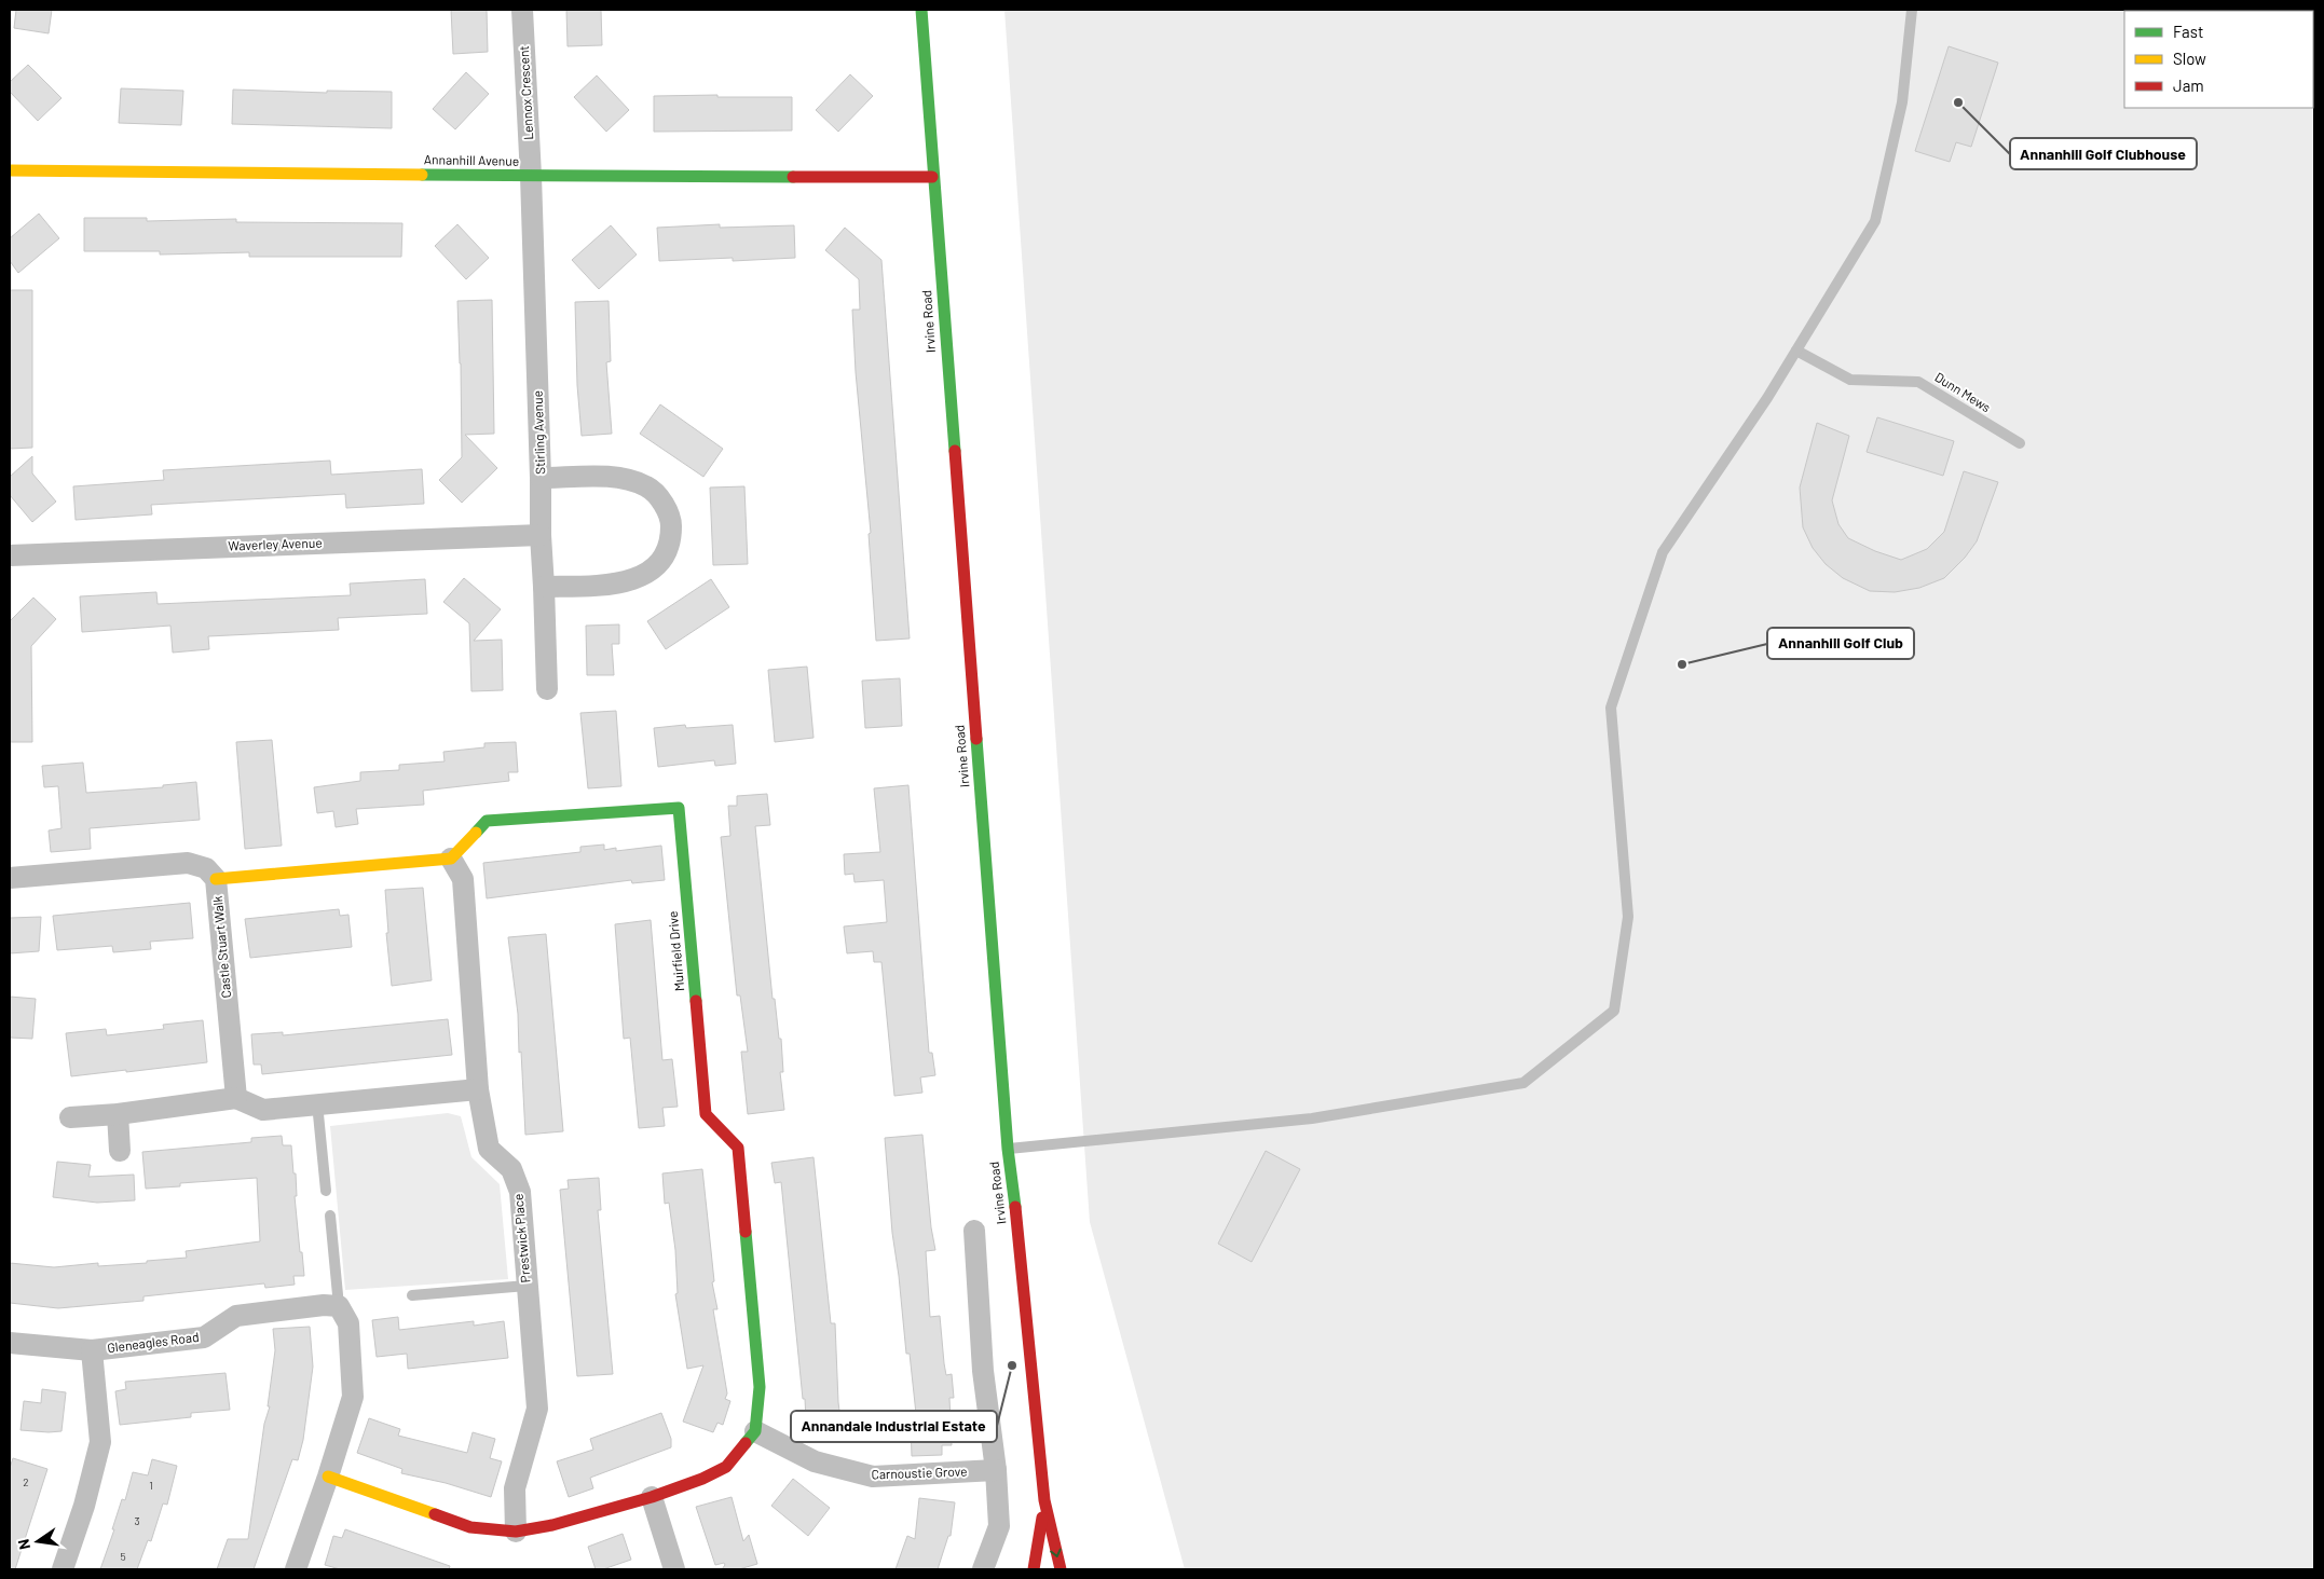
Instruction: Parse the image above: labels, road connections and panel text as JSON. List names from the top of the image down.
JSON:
{
  "streets": {
    "street": [
      "Lennox Crescent",
      "Annanhill Avenue",
      "Irvine Road",
      "Stirling Avenue",
      "Waverley Avenue",
      "Castle Stuart Walk",
      "Muirfield Drive",
      "Prestwick Place",
      "Gleneagles Road",
      "Carnoustie Grove"
    ],
    "lane": ["Dunn Mews"]
  },
  "crossings": [
    ["Lennox Crescent", "Annanhill Avenue"],
    ["Lennox Crescent", "Stirling Avenue"],
    ["Annanhill Avenue", "Irvine Road"],
    ["Annanhill Avenue", "Stirling Avenue"],
    ["Stirling Avenue", "Waverley Avenue"],
    ["Muirfield Drive", "Prestwick Place"],
    ["Muirfield Drive", "Carnoustie Grove"]
  ],
  "places": ["Annanhill Golf Clubhouse", "Annanhill Golf Club", "Annandale Industrial Estate"],
  "house_numbers": [
    "2",
    "1",
    "3",
    "5"
  ],
  "legend": ["Fast", "Slow", "Jam"],
  "north": "left"
}
